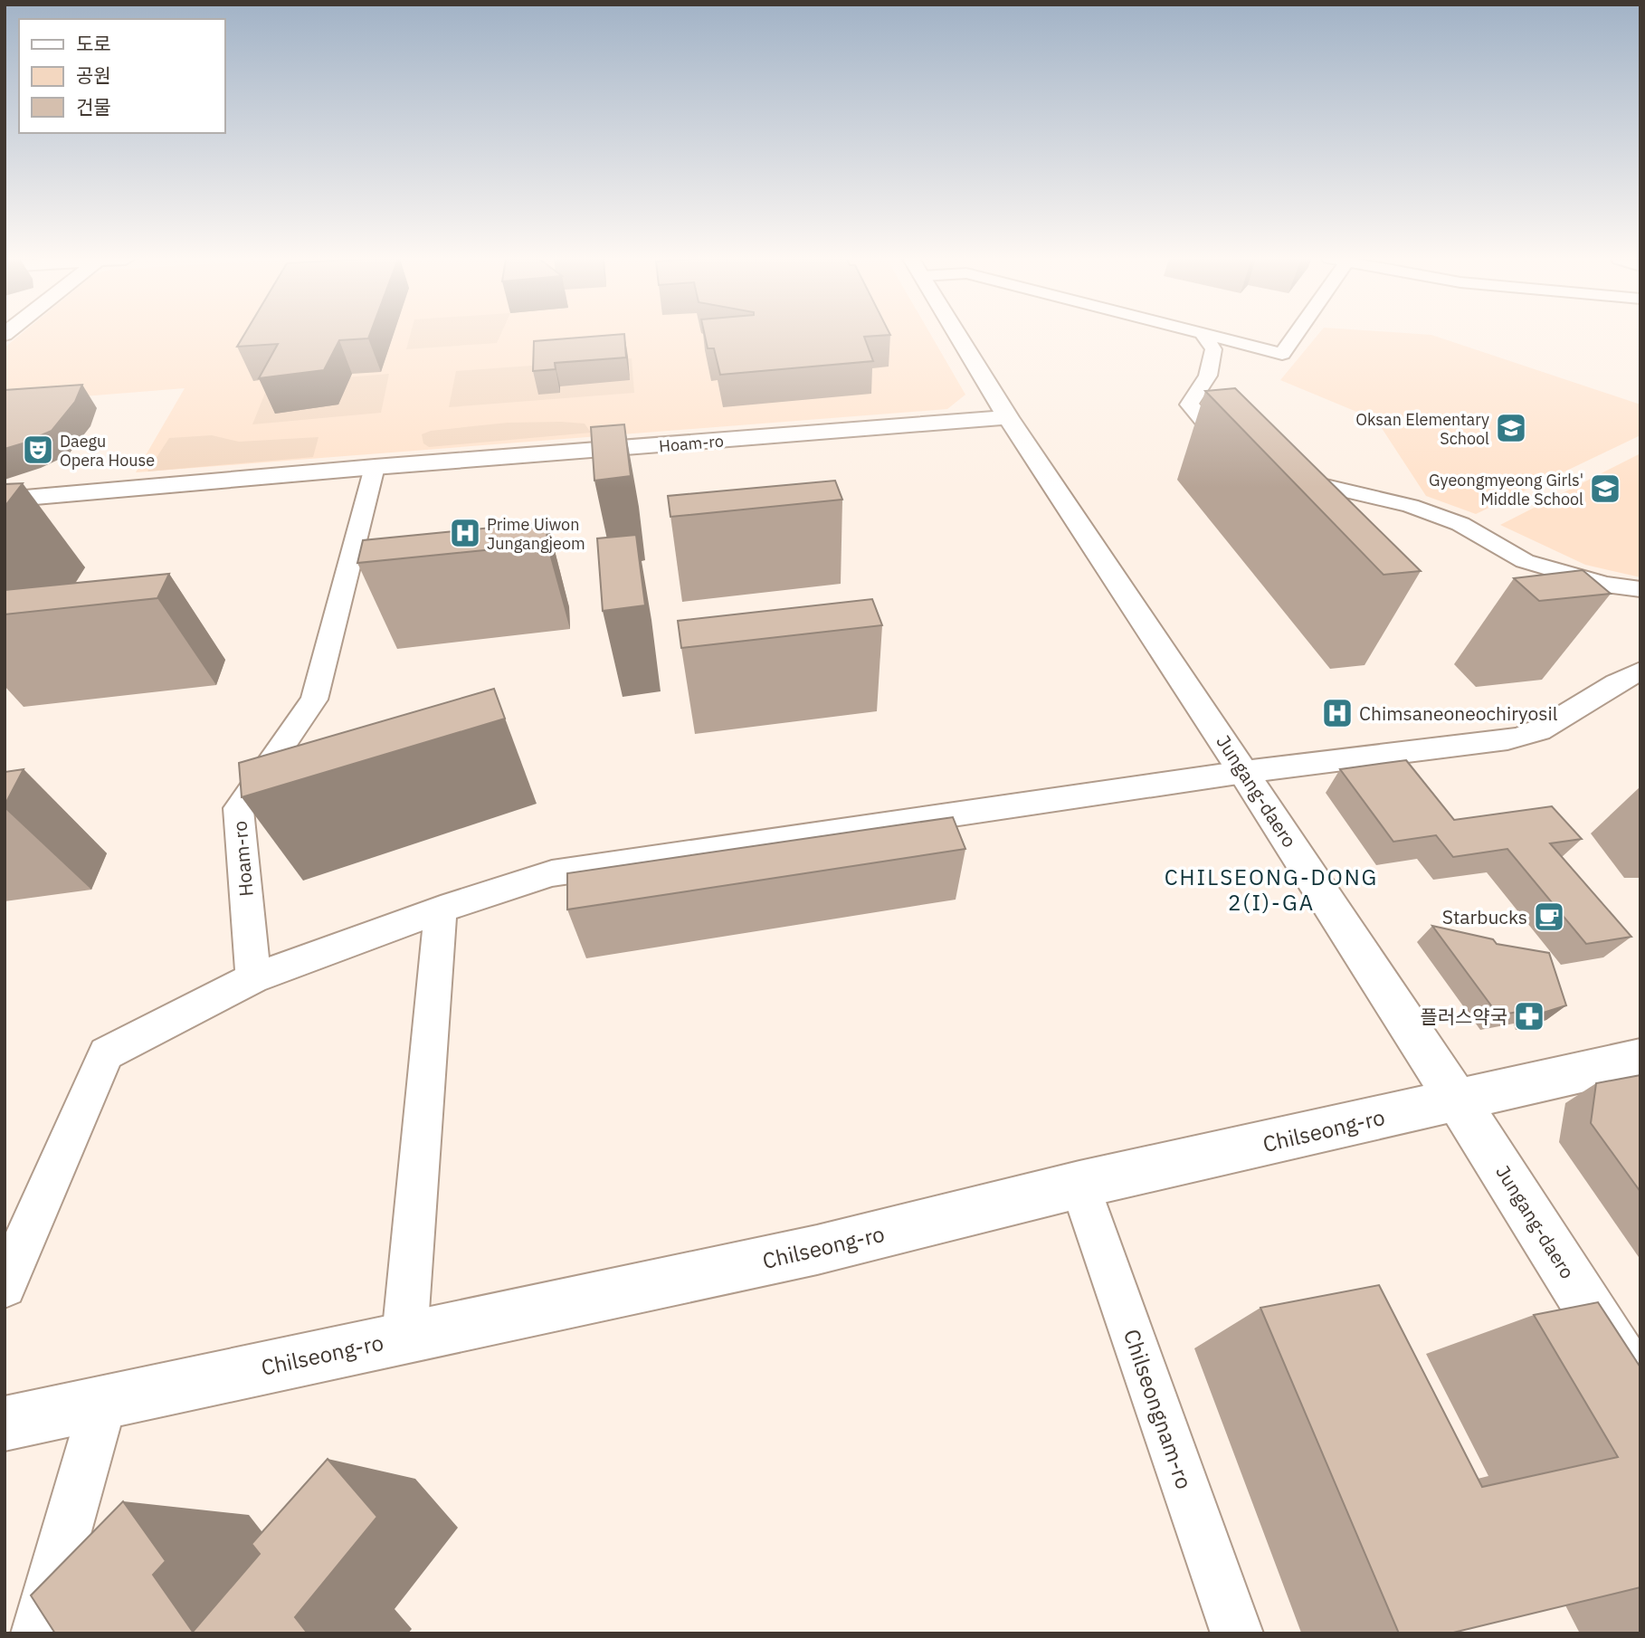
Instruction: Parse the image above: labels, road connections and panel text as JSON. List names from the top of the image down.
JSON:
{
  "streets": {
    "main road": ["Hoam-ro", "Jungang-daero", "Chilseong-ro"],
    "street": ["Chilseongnam-ro"]
  },
  "crossings": [
    ["Hoam-ro", "Jungang-daero"],
    ["Jungang-daero", "Chilseong-ro"],
    ["Chilseong-ro", "Chilseongnam-ro"]
  ],
  "districts": ["CHILSEONG-DONG 2(I)-GA"],
  "places": {
    "school or university": ["Oksan Elementary School", "Gyeongmyeong Girls' Middle School"],
    "theatre": ["Daegu Opera House"],
    "hospital": ["Prime Uiwon Jungangjeom", "Chimsaneoneochiryosil"],
    "cafe": ["Starbucks"],
    "pharmacy": ["플러스약국"]
  },
  "legend": ["도로", "공원", "건물"]
}
